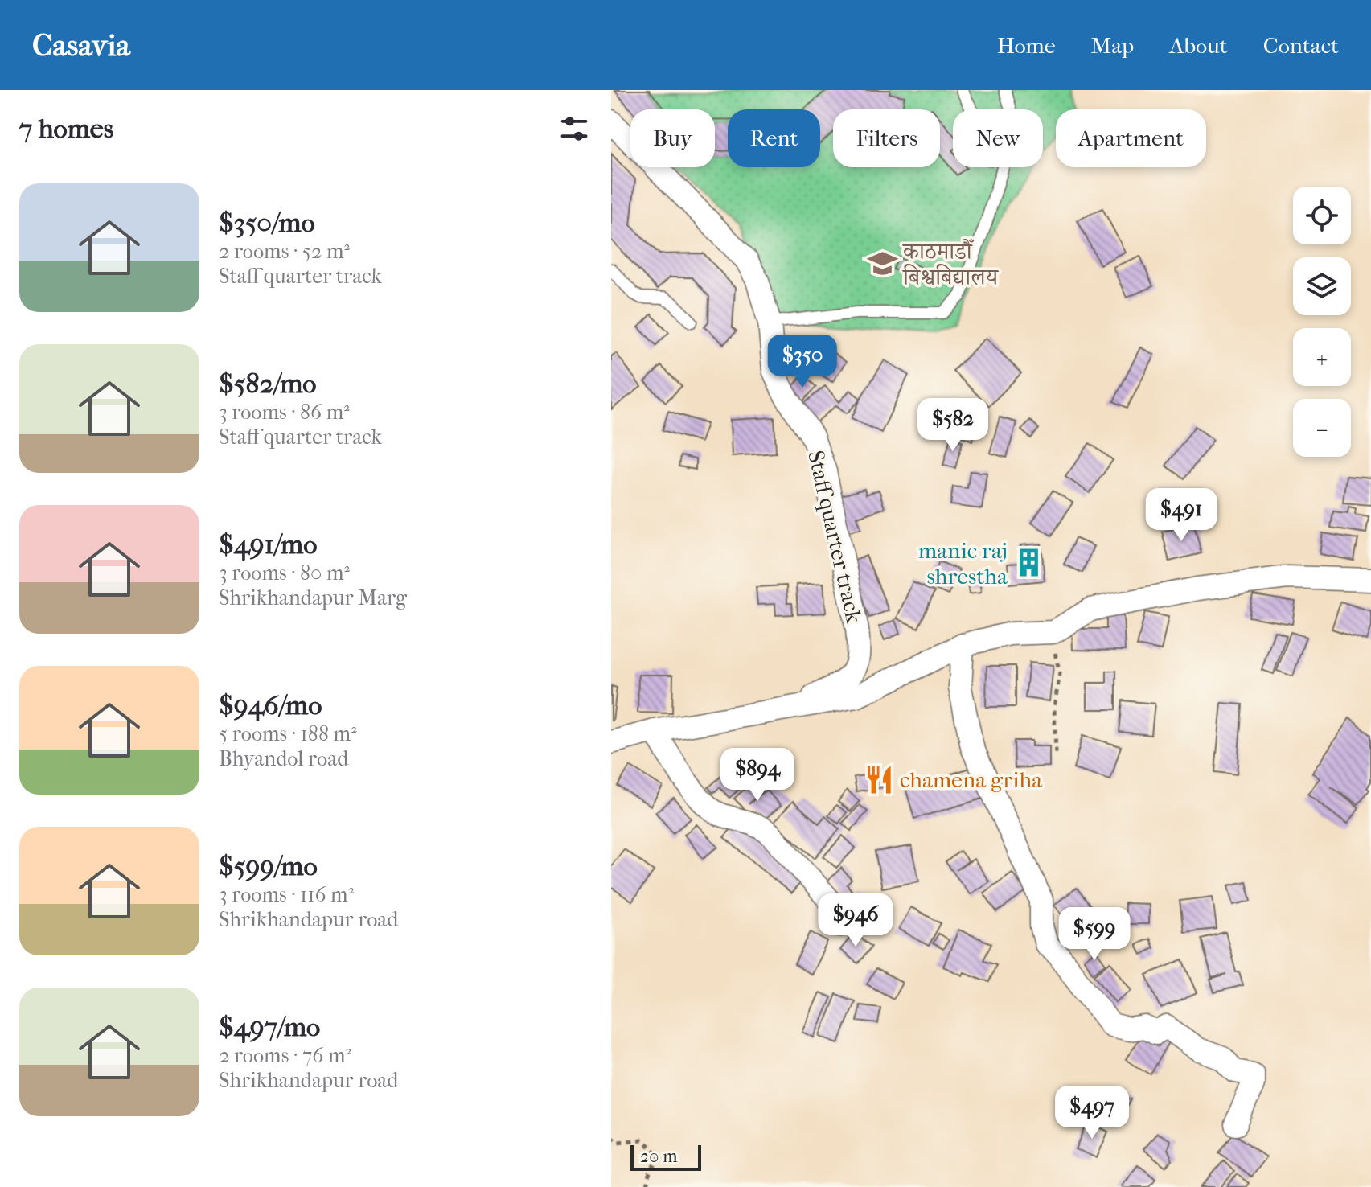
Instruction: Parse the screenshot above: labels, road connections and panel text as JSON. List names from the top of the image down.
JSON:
{
  "streets": {
    "street": ["Staff quarter track"]
  },
  "places": {
    "school or university": ["काठमाडौँ बिश्वबिद्यालय"],
    "building": ["manic raj shrestha"],
    "restaurant": ["chamena griha"]
  },
  "scale_bar": "20 m",
  "page": {
    "header": "Casavia",
    "nav": [
      "Home",
      "Map",
      "About",
      "Contact"
    ],
    "heading": "7 homes",
    "chip": [
      "Buy",
      "Rent",
      "Filters",
      "New",
      "Apartment"
    ],
    "list": [
      {
        "name": "$350/mo",
        "note": "2 rooms · 52 m² · Staff quarter track"
      },
      {
        "name": "$582/mo",
        "note": "3 rooms · 86 m² · Staff quarter track"
      },
      {
        "name": "$491/mo",
        "note": "3 rooms · 80 m² · Shrikhandapur Marg"
      },
      {
        "name": "$946/mo",
        "note": "5 rooms · 188 m² · Bhyandol road"
      },
      {
        "name": "$599/mo",
        "note": "3 rooms · 116 m² · Shrikhandapur road"
      },
      {
        "name": "$497/mo",
        "note": "2 rooms · 76 m² · Shrikhandapur road"
      }
    ],
    "map_buttons": ["+", "−"],
    "price": [
      "$350",
      "$582",
      "$491",
      "$894",
      "$946",
      "$599",
      "$497"
    ],
    "scale": "20 m"
  }
}
